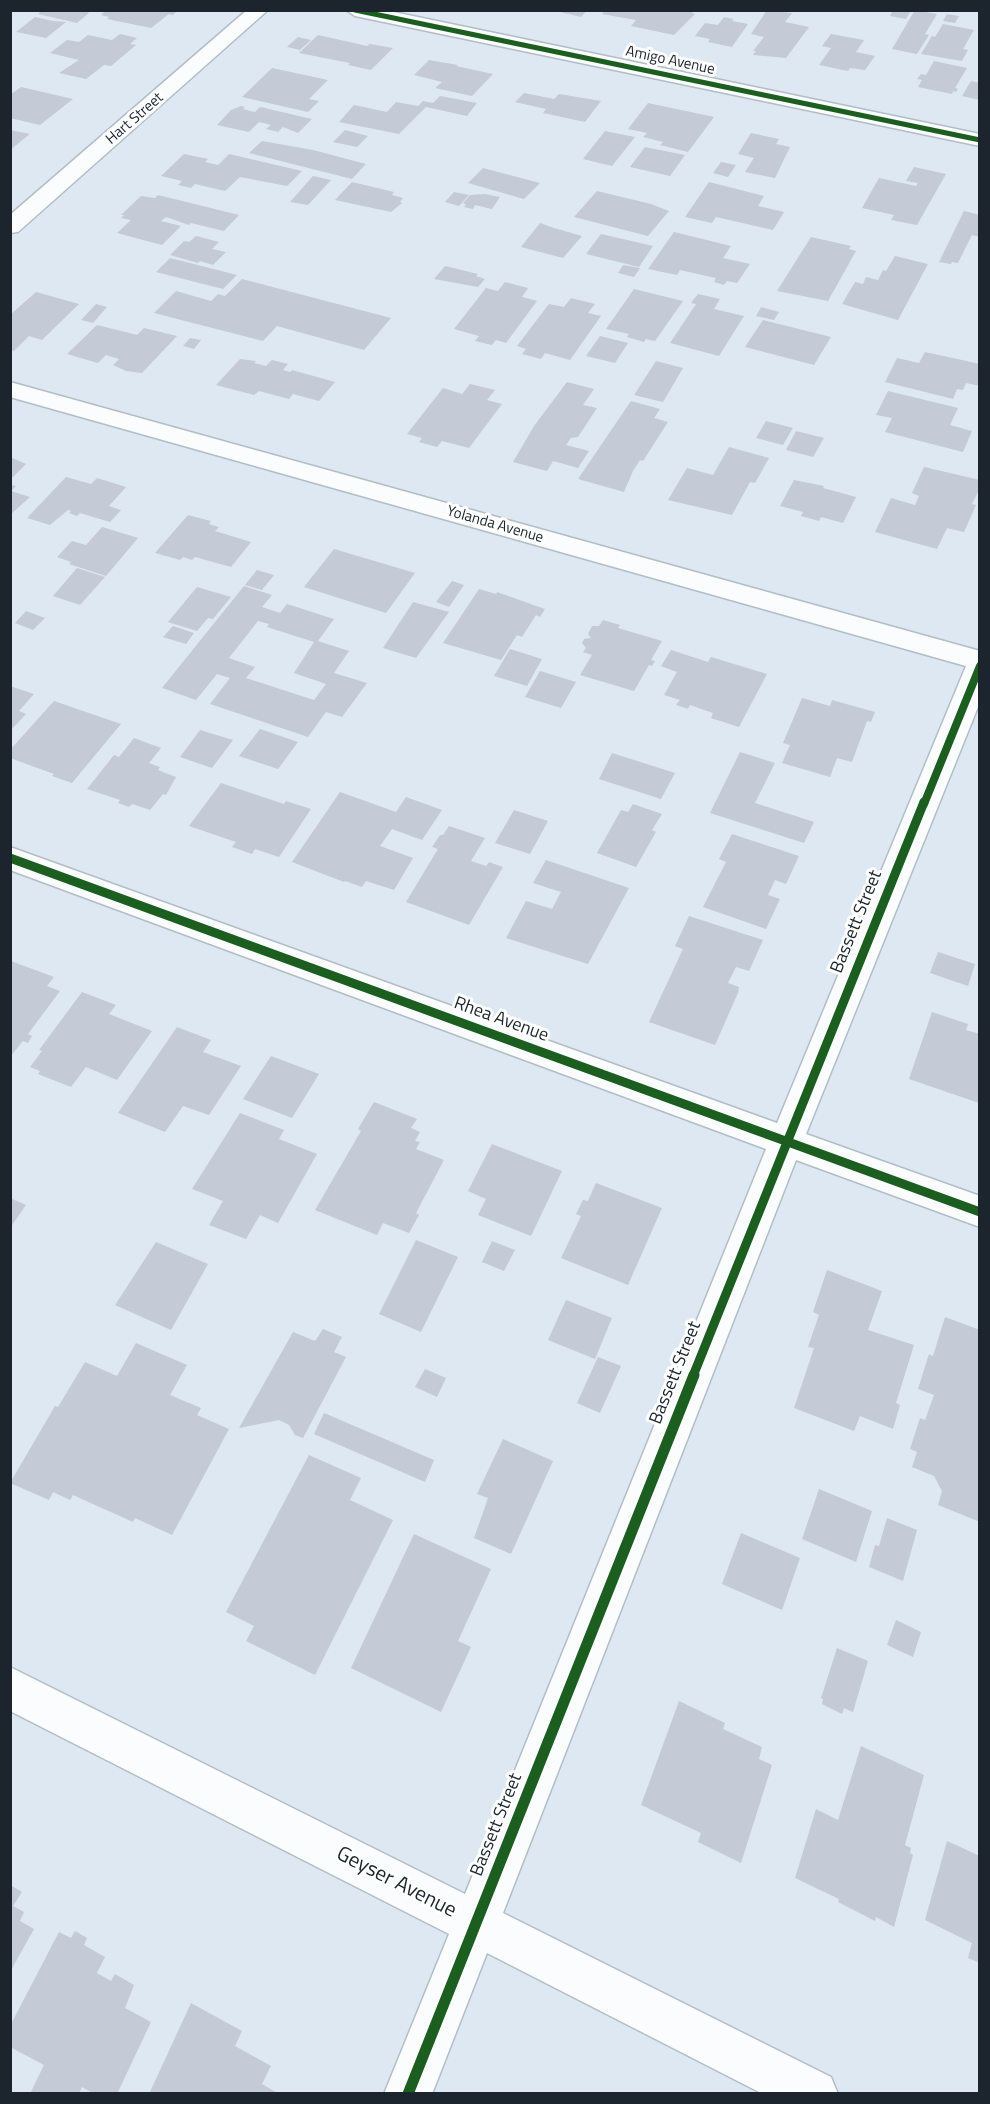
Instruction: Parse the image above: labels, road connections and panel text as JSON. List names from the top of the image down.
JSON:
{
  "streets": {
    "street": [
      "Amigo Avenue",
      "Hart Street",
      "Yolanda Avenue",
      "Bassett Street",
      "Rhea Avenue",
      "Geyser Avenue"
    ]
  },
  "crossings": [
    ["Bassett Street", "Rhea Avenue"],
    ["Bassett Street", "Geyser Avenue"]
  ]
}
